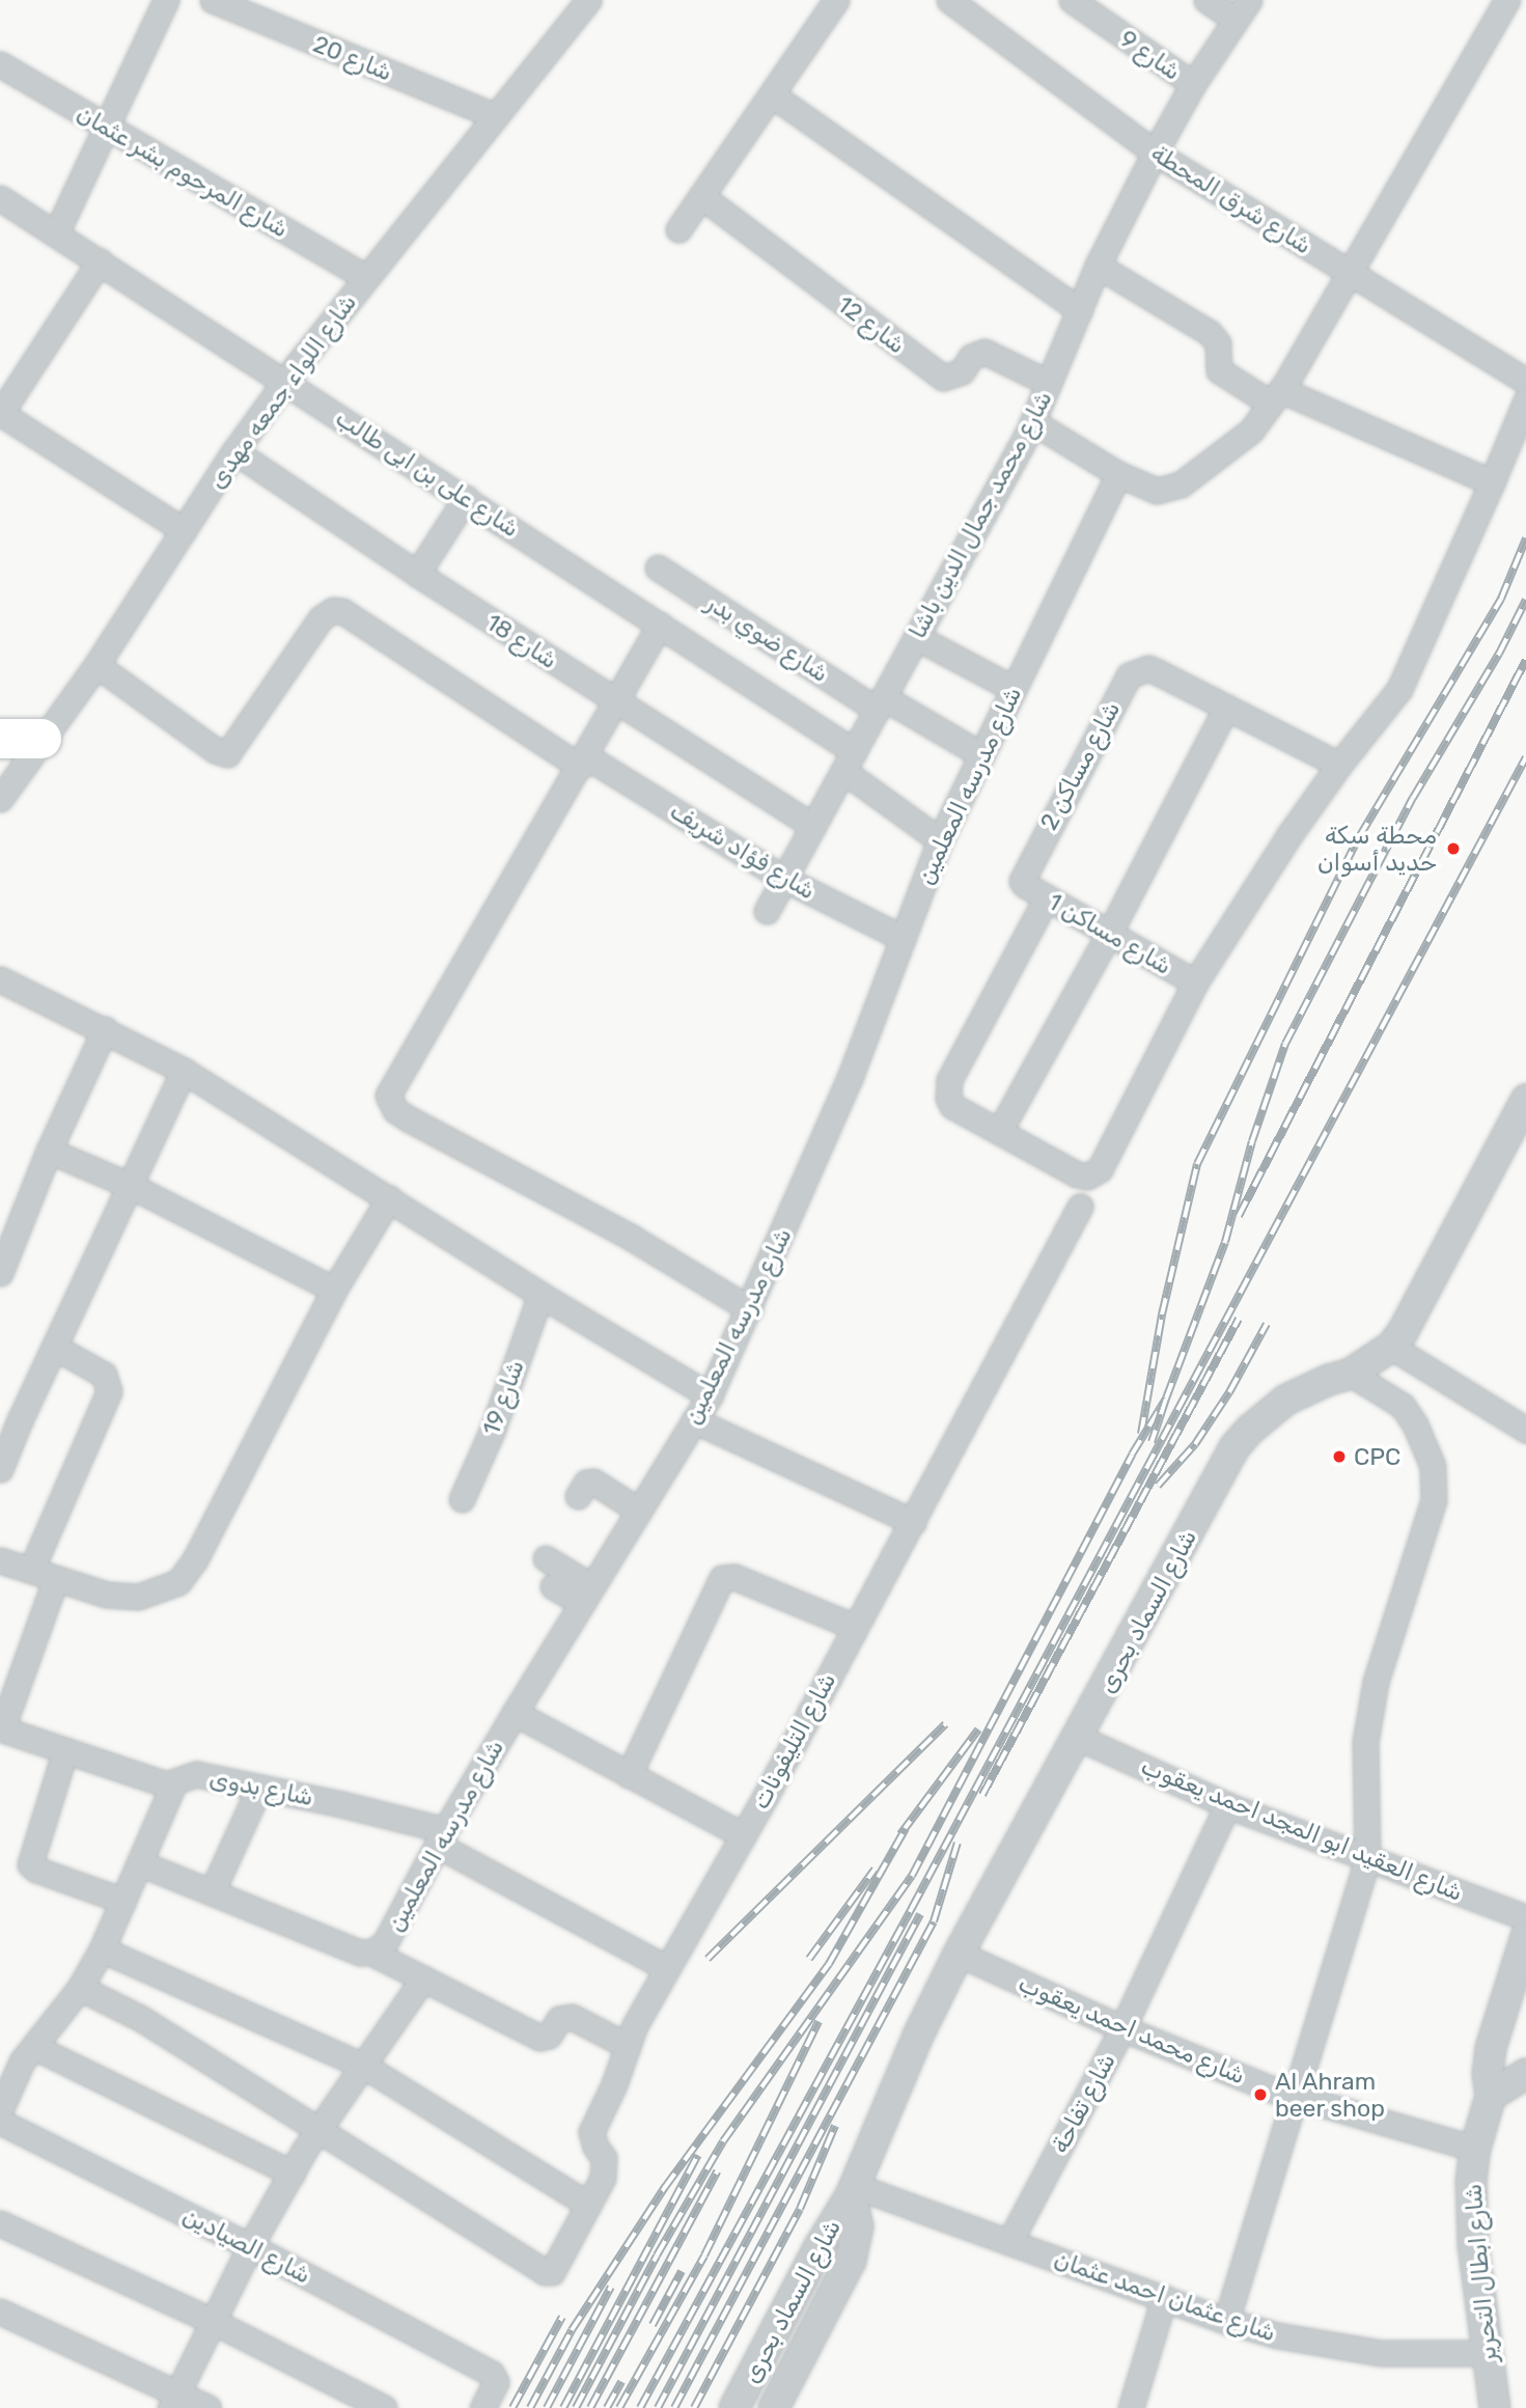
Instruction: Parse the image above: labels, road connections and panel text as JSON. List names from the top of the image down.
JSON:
{
  "streets": {
    "street": [
      "شارع 9",
      "شارع 20",
      "شارع المرحوم بشر عثمان",
      "شارع شرق المحطة",
      "شارع 12",
      "شارع اللواء جمعه مهدى",
      "شارع على بن ابى طالب",
      "شارع محمد جمال الدين باشا",
      "شارع ضوي بدر",
      "شارع 18",
      "شارع مساكن 2",
      "شارع مدرسه المعلمين",
      "شارع فؤاد شريف",
      "شارع مساكن 1",
      "شارع 19",
      "شارع السماد بحرى",
      "شارع التليفونات",
      "شارع بدوى",
      "شارع العقيد ابو المجد احمد يعقوب",
      "شارع محمد احمد يعقوب",
      "شارع تفاحة",
      "شارع الصيادين",
      "شارع ابطال التحرير",
      "شارع عثمان احمد عثمان"
    ]
  },
  "crossings": [
    ["شارع 9", "شارع محمد جمال الدين باشا"],
    ["شارع 20", "شارع اللواء جمعه مهدى"],
    ["شارع المرحوم بشر عثمان", "شارع اللواء جمعه مهدى"],
    ["شارع شرق المحطة", "شارع محمد جمال الدين باشا"],
    ["شارع 12", "شارع محمد جمال الدين باشا"],
    ["شارع اللواء جمعه مهدى", "شارع على بن ابى طالب"],
    ["شارع اللواء جمعه مهدى", "شارع 18"],
    ["شارع اللواء جمعه مهدى", "شارع فؤاد شريف"],
    ["شارع على بن ابى طالب", "شارع محمد جمال الدين باشا"],
    ["شارع على بن ابى طالب", "شارع مدرسه المعلمين"],
    ["شارع محمد جمال الدين باشا", "شارع ضوي بدر"],
    ["شارع محمد جمال الدين باشا", "شارع 18"],
    ["شارع محمد جمال الدين باشا", "شارع فؤاد شريف"],
    ["شارع ضوي بدر", "شارع مدرسه المعلمين"],
    ["شارع مساكن 2", "شارع مساكن 1"],
    ["شارع مدرسه المعلمين", "شارع فؤاد شريف"],
    ["شارع مدرسه المعلمين", "شارع بدوى"],
    ["شارع السماد بحرى", "شارع العقيد ابو المجد احمد يعقوب"],
    ["شارع السماد بحرى", "شارع محمد احمد يعقوب"],
    ["شارع السماد بحرى", "شارع عثمان احمد عثمان"],
    ["شارع التليفونات", "شارع بدوى"],
    ["شارع العقيد ابو المجد احمد يعقوب", "شارع تفاحة"],
    ["شارع محمد احمد يعقوب", "شارع تفاحة"],
    ["شارع محمد احمد يعقوب", "شارع ابطال التحرير"],
    ["شارع تفاحة", "شارع عثمان احمد عثمان"],
    ["شارع ابطال التحرير", "شارع عثمان احمد عثمان"]
  ],
  "places": ["محطة سكة حديد أسوان", "CPC", "Al Ahram beer shop"]
}
